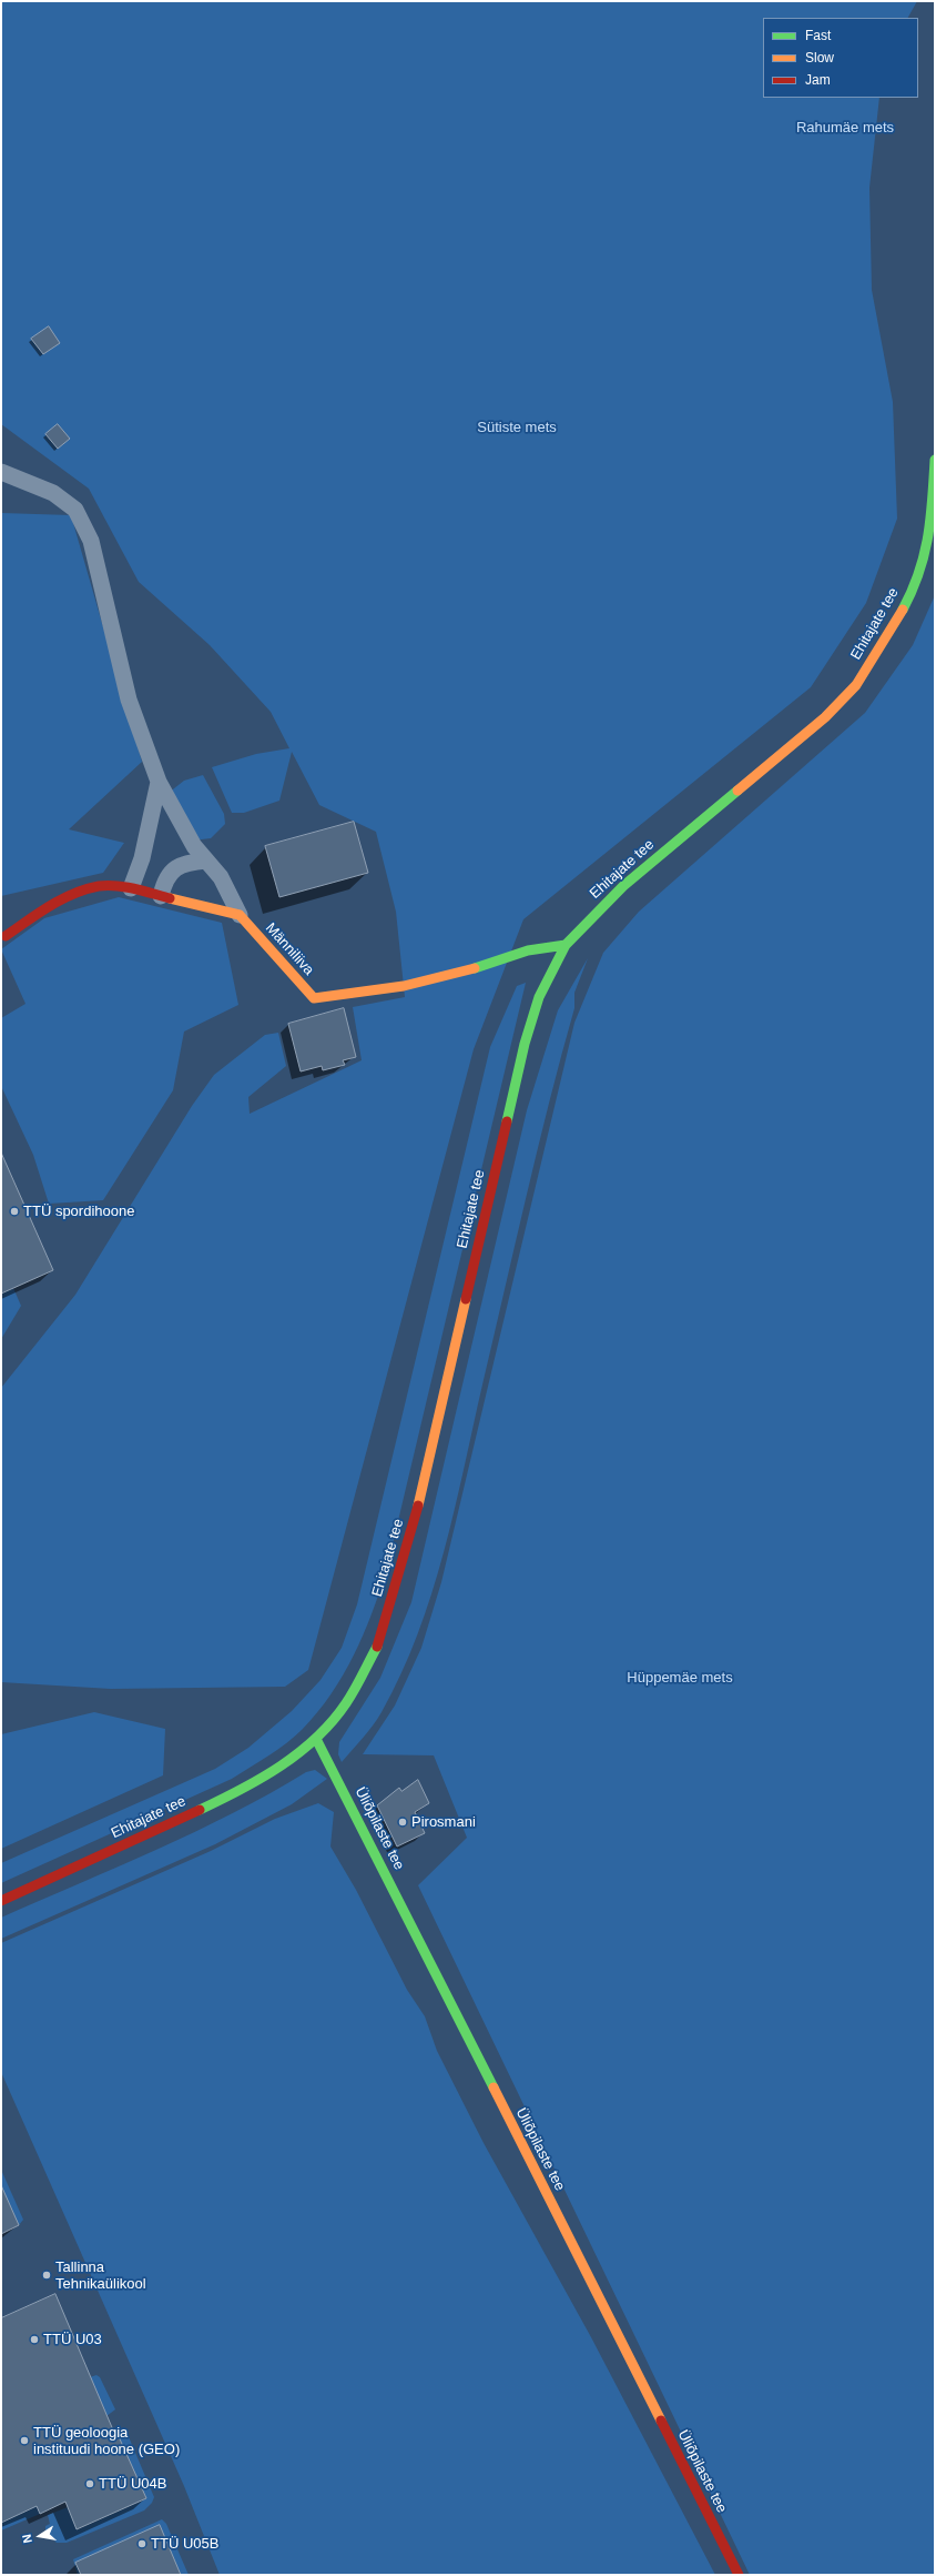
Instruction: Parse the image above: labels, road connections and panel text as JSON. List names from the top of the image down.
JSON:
{
  "streets": {
    "main road": ["Ehitajate tee", "Männiliiva", "Üliõpilaste tee"]
  },
  "crossings": [
    ["Ehitajate tee", "Männiliiva"],
    ["Ehitajate tee", "Üliõpilaste tee"]
  ],
  "parks": ["Rahumäe mets", "Sütiste mets", "Hüppemäe mets"],
  "places": [
    "TTÜ spordihoone",
    "Pirosmani",
    "Tallinna Tehnikaülikool",
    "TTÜ U03",
    "TTÜ geoloogia instituudi hoone (GEO)",
    "TTÜ U04B",
    "TTÜ U05B"
  ],
  "legend": ["Fast", "Slow", "Jam"],
  "north": "left"
}
